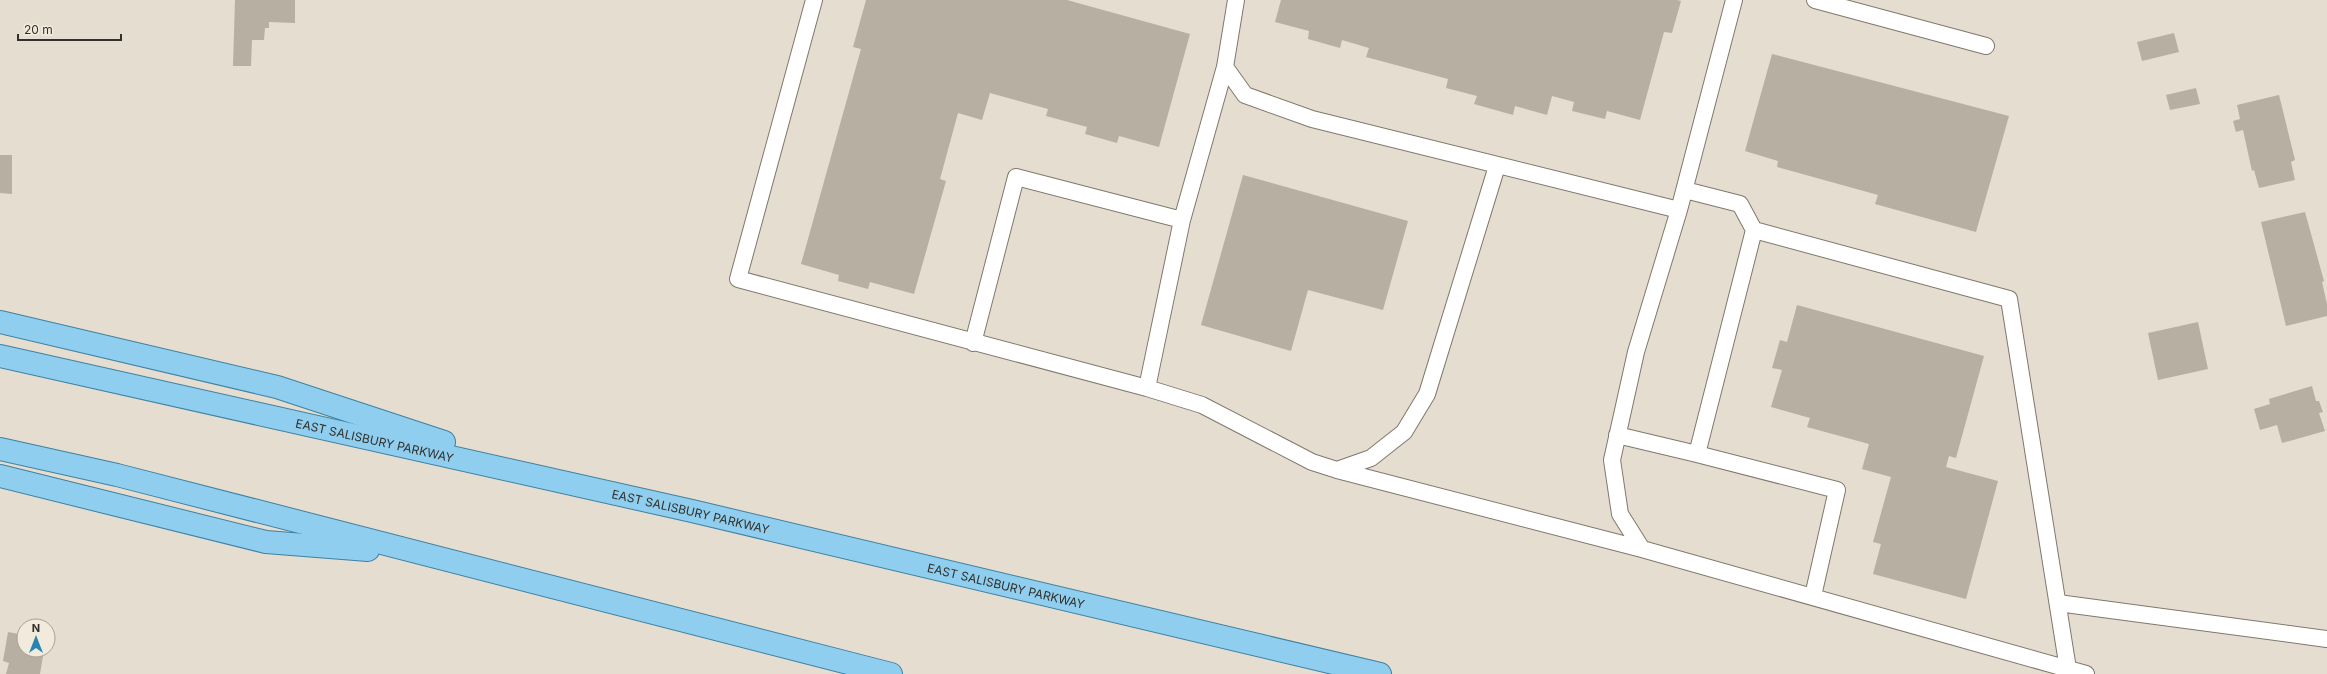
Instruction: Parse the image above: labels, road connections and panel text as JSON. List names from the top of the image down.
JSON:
{
  "streets": {
    "main road": ["EAST SALISBURY PARKWAY"]
  },
  "scale_bar": "20 m",
  "north": "top"
}
